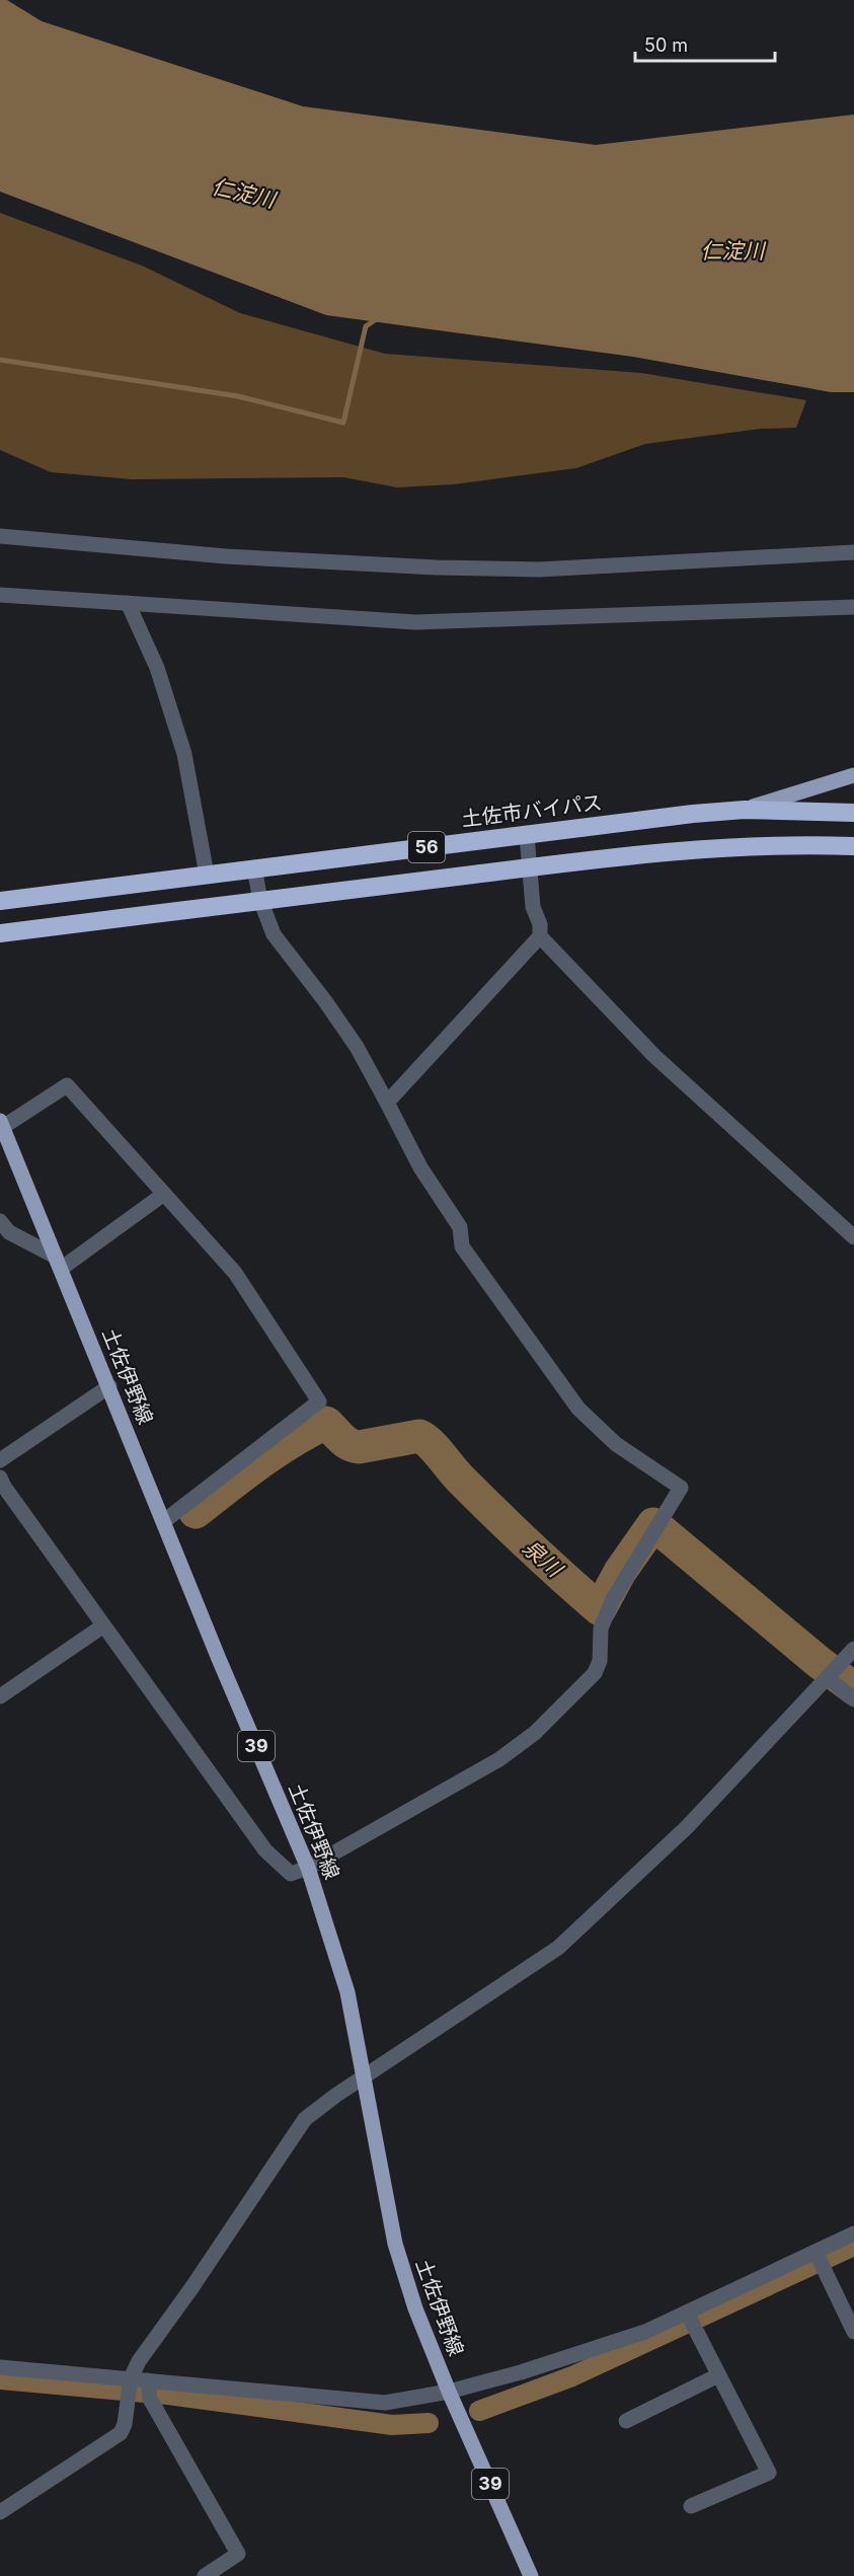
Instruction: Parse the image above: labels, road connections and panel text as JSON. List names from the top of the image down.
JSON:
{
  "streets": {
    "highway": ["土佐市バイパス", "56"],
    "main road": ["土佐伊野線", "39"]
  },
  "water": ["仁淀川", "泉川"],
  "scale_bar": "50 m"
}
